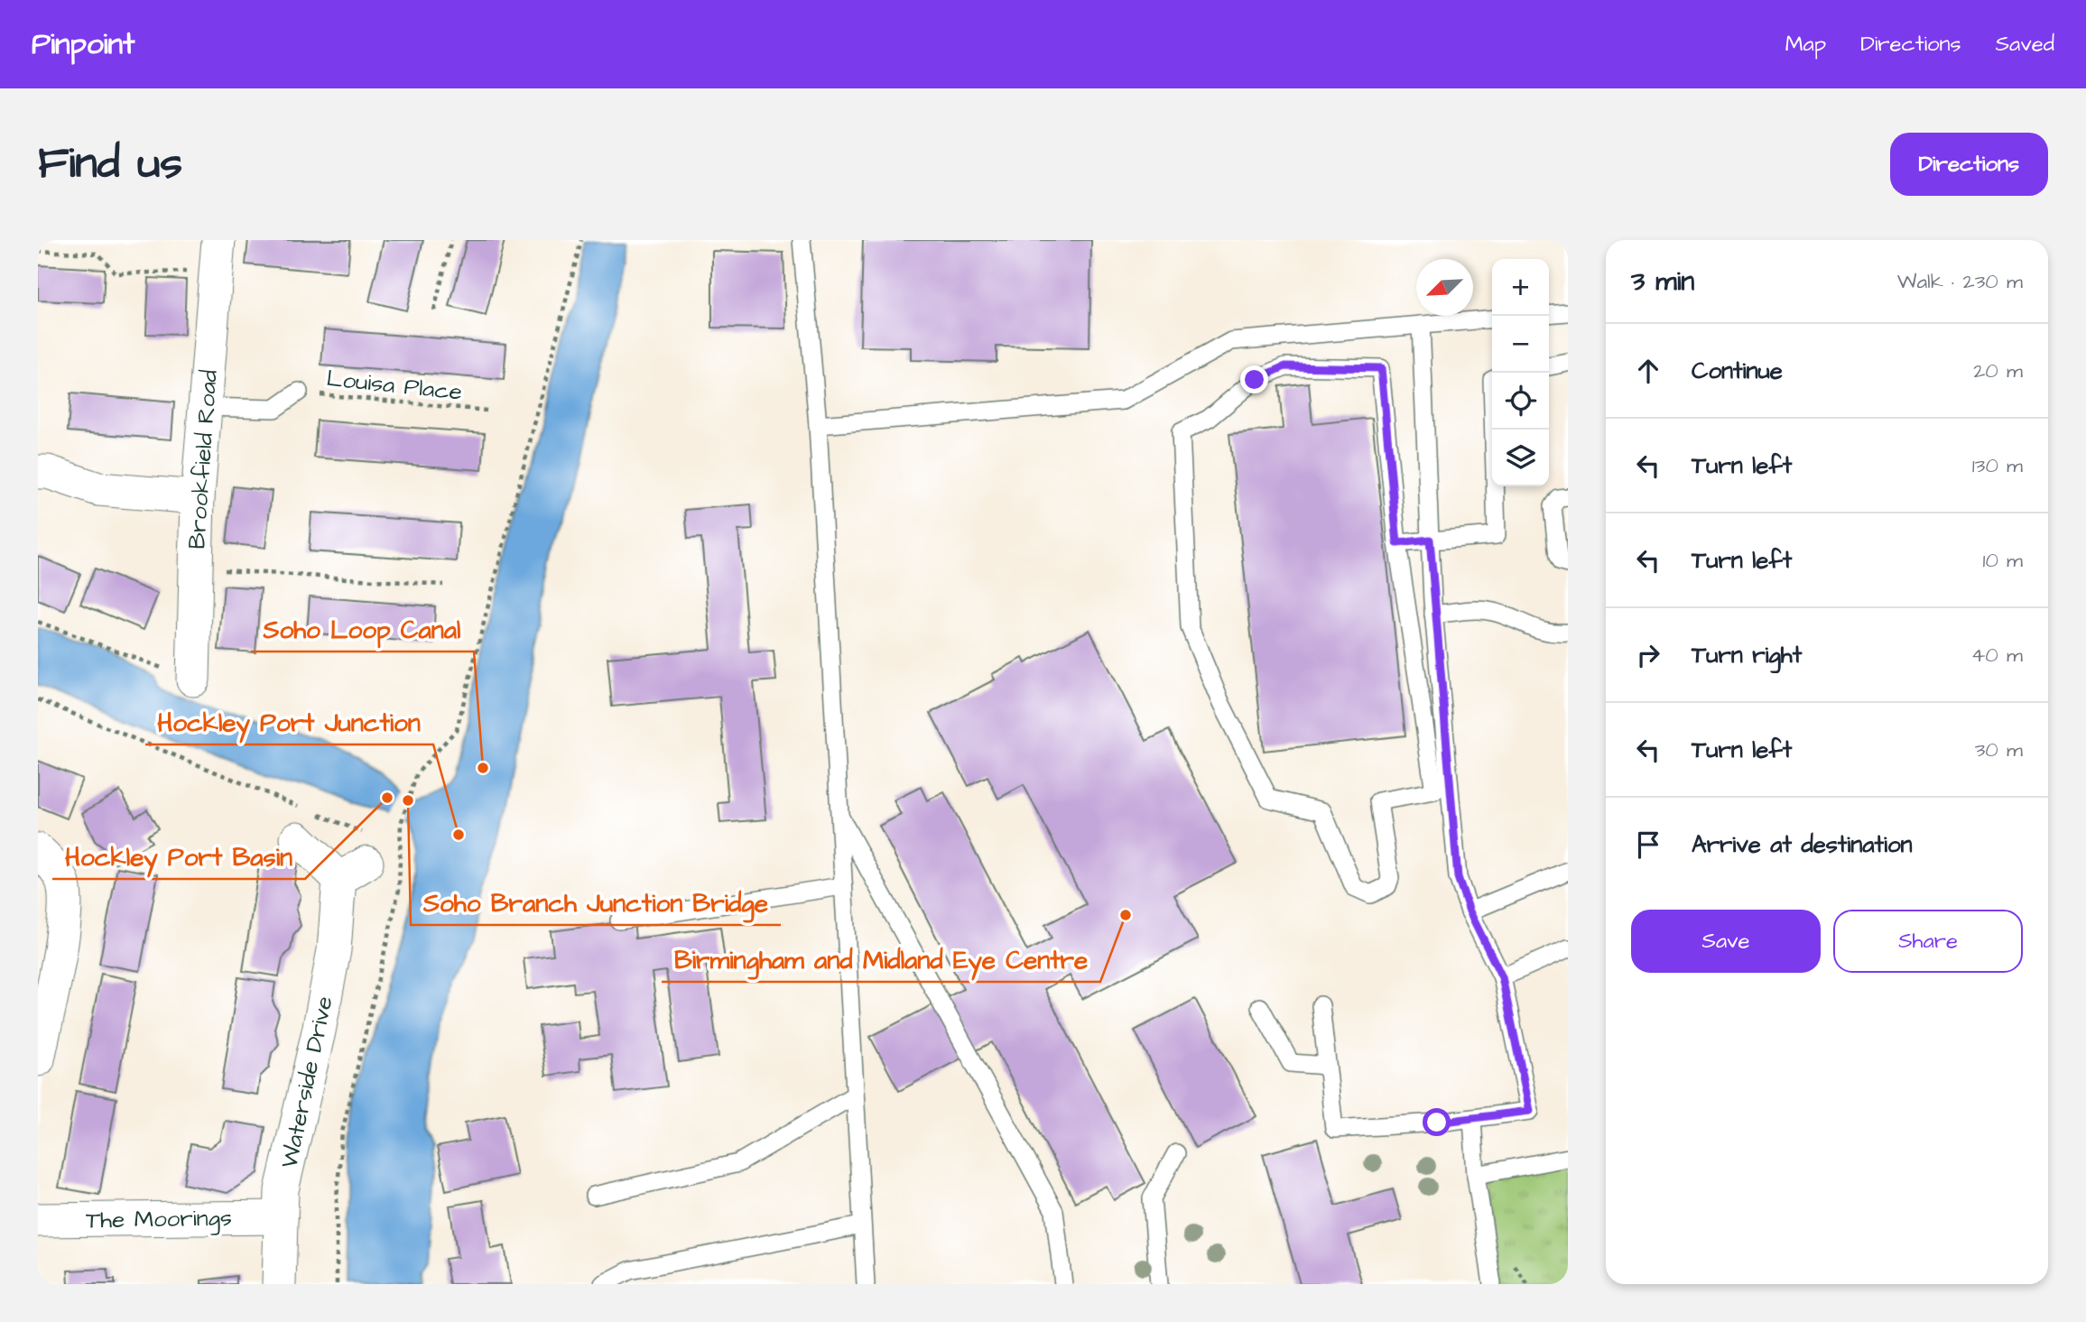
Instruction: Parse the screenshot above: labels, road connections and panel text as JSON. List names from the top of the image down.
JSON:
{
  "streets": {
    "street": ["Brookfield Road", "Waterside Drive", "The Moorings"],
    "path": ["Louisa Place"]
  },
  "crossings": [
    ["Waterside Drive", "The Moorings"]
  ],
  "places": [
    "Soho Loop Canal",
    "Hockley Port Basin",
    "Soho Branch Junction Bridge",
    "Hockley Port Junction",
    "Birmingham and Midland Eye Centre"
  ],
  "north": "bottom left",
  "page": {
    "header": "Pinpoint",
    "nav": ["Map", "Directions", "Saved"],
    "buttons": [
      "Directions",
      ["Save", "Share"]
    ],
    "title": "Find us",
    "heading": ["3 min", "Walk · 230 m"],
    "map_buttons": ["+", "−"],
    "list": [
      ["Continue", "20 m"],
      ["Turn left", "130 m"],
      ["Turn left", "10 m"],
      ["Turn right", "40 m"],
      ["Turn left", "30 m"],
      "Arrive at destination"
    ]
  }
}
